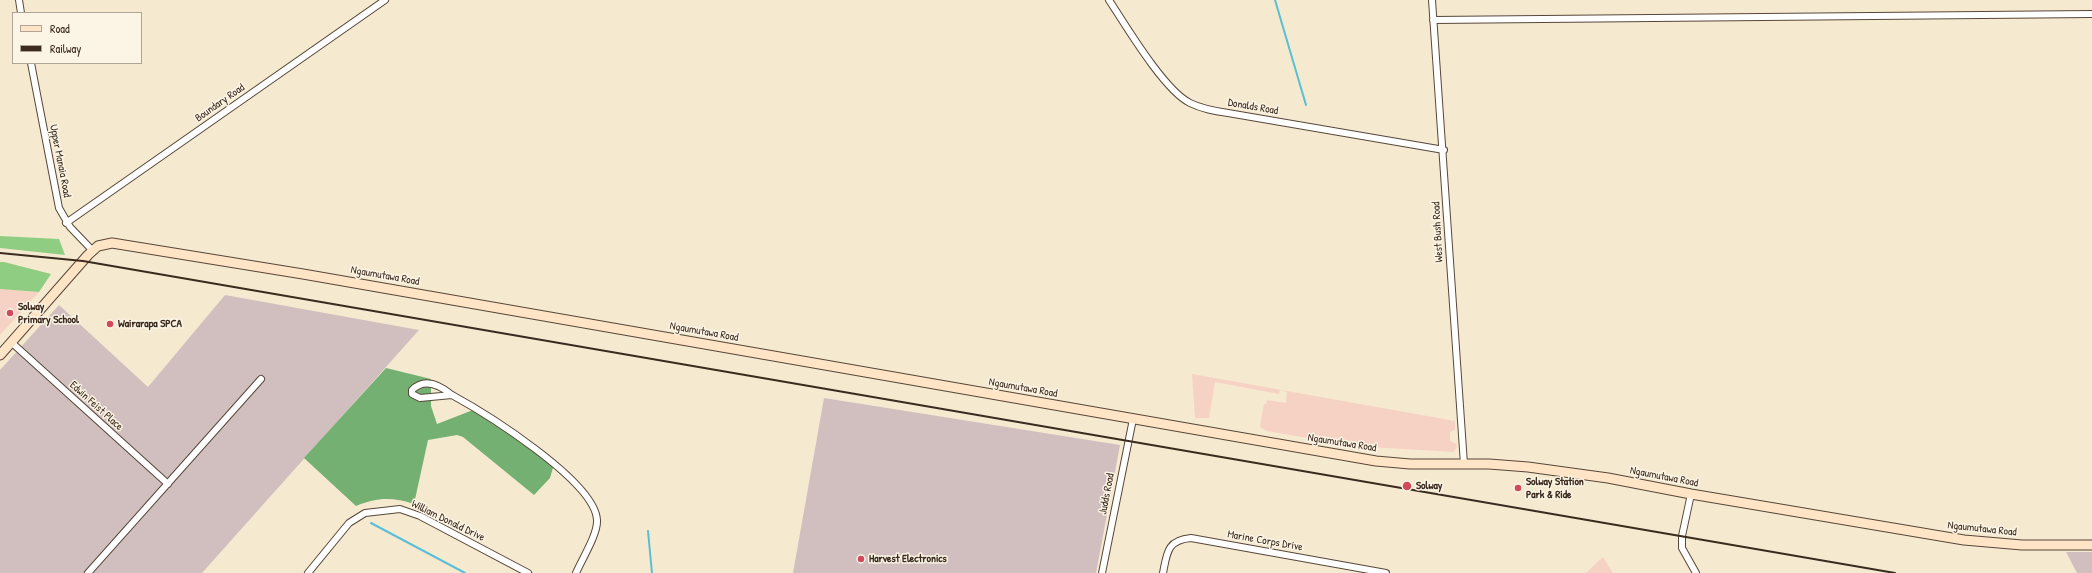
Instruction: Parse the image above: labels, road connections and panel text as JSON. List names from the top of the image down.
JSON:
{
  "streets": {
    "main road": ["Ngaumutawa Road"],
    "street": [
      "Boundary Road",
      "Donalds Road",
      "Upper Manaia Road",
      "West Bush Road",
      "Edwin Feist Place",
      "Judds Road",
      "William Donald Drive",
      "Marine Corps Drive"
    ]
  },
  "crossings": [
    ["Boundary Road", "Upper Manaia Road"],
    ["Donalds Road", "West Bush Road"],
    ["Upper Manaia Road", "Ngaumutawa Road"],
    ["West Bush Road", "Ngaumutawa Road"],
    ["Ngaumutawa Road", "Edwin Feist Place"],
    ["Ngaumutawa Road", "Judds Road"]
  ],
  "places": [
    "Solway Primary School",
    "Wairarapa SPCA",
    "Solway",
    "Solway Station Park & Ride",
    "Harvest Electronics"
  ],
  "legend": ["Road", "Railway"]
}
